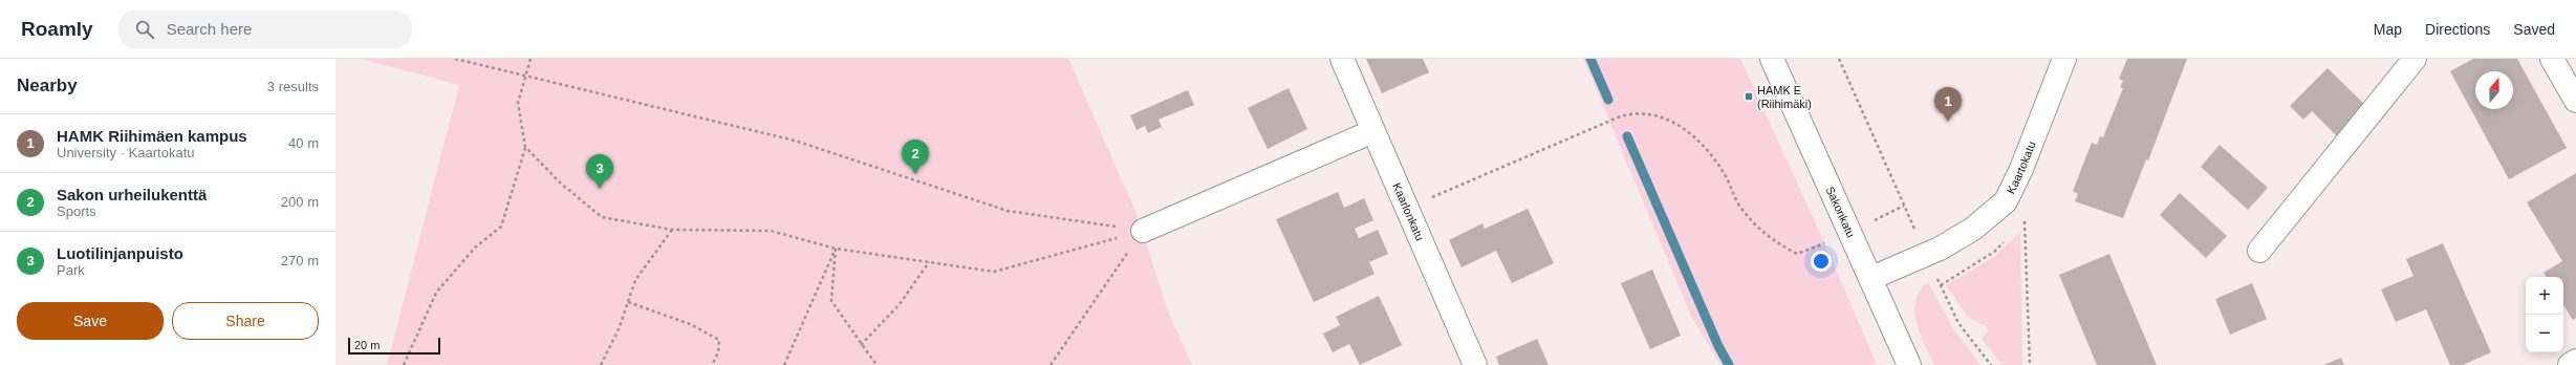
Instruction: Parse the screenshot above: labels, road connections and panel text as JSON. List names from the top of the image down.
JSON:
{
  "streets": {
    "street": ["Kaartokatu", "Kaarlonkatu", "Sakonkatu"]
  },
  "crossings": [
    ["Kaartokatu", "Sakonkatu"]
  ],
  "places": {
    "transit": ["HAMK E (Riihimäki)"]
  },
  "scale_bar": "20 m",
  "north": "top",
  "page": {
    "header": "Roamly",
    "search": "Search here",
    "nav": ["Map", "Directions", "Saved"],
    "heading": ["Nearby", "3 results"],
    "pins": ["1", "2", "3"],
    "list": [
      {
        "mark": "1",
        "name": "HAMK Riihimäen kampus",
        "note": "University · Kaartokatu",
        "value": "40 m"
      },
      {
        "mark": "2",
        "name": "Sakon urheilukenttä",
        "note": "Sports",
        "value": "200 m"
      },
      {
        "mark": "3",
        "name": "Luotilinjanpuisto",
        "note": "Park",
        "value": "270 m"
      }
    ],
    "map_buttons": ["+", "−"],
    "buttons": ["Save", "Share"],
    "scale": "20 m"
  }
}
